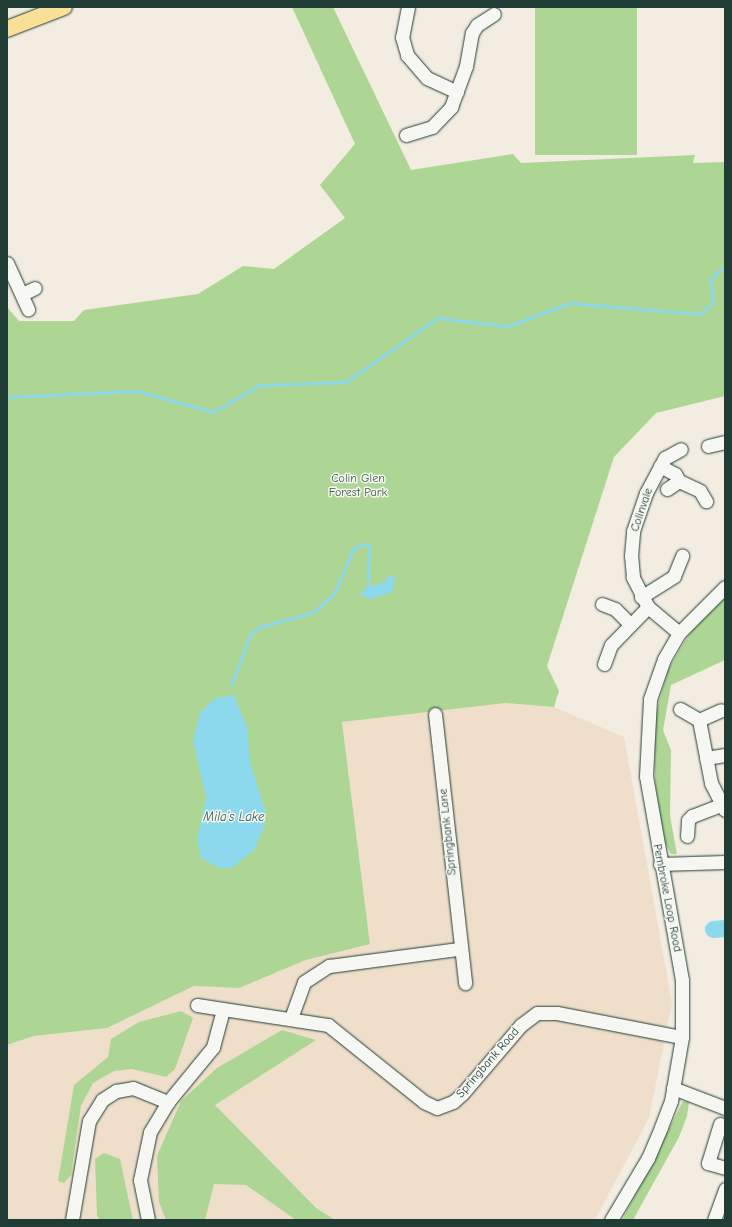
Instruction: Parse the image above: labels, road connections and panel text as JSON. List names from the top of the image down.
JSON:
{
  "streets": {
    "street": [
      "Colinvale",
      "Springbank Lane",
      "Pembroke Loop Road",
      "Springbank Road"
    ]
  },
  "crossings": [
    ["Colinvale", "Pembroke Loop Road"],
    ["Pembroke Loop Road", "Springbank Road"]
  ],
  "water": ["Mila's Lake"],
  "parks": ["Colin Glen Forest Park"]
}
